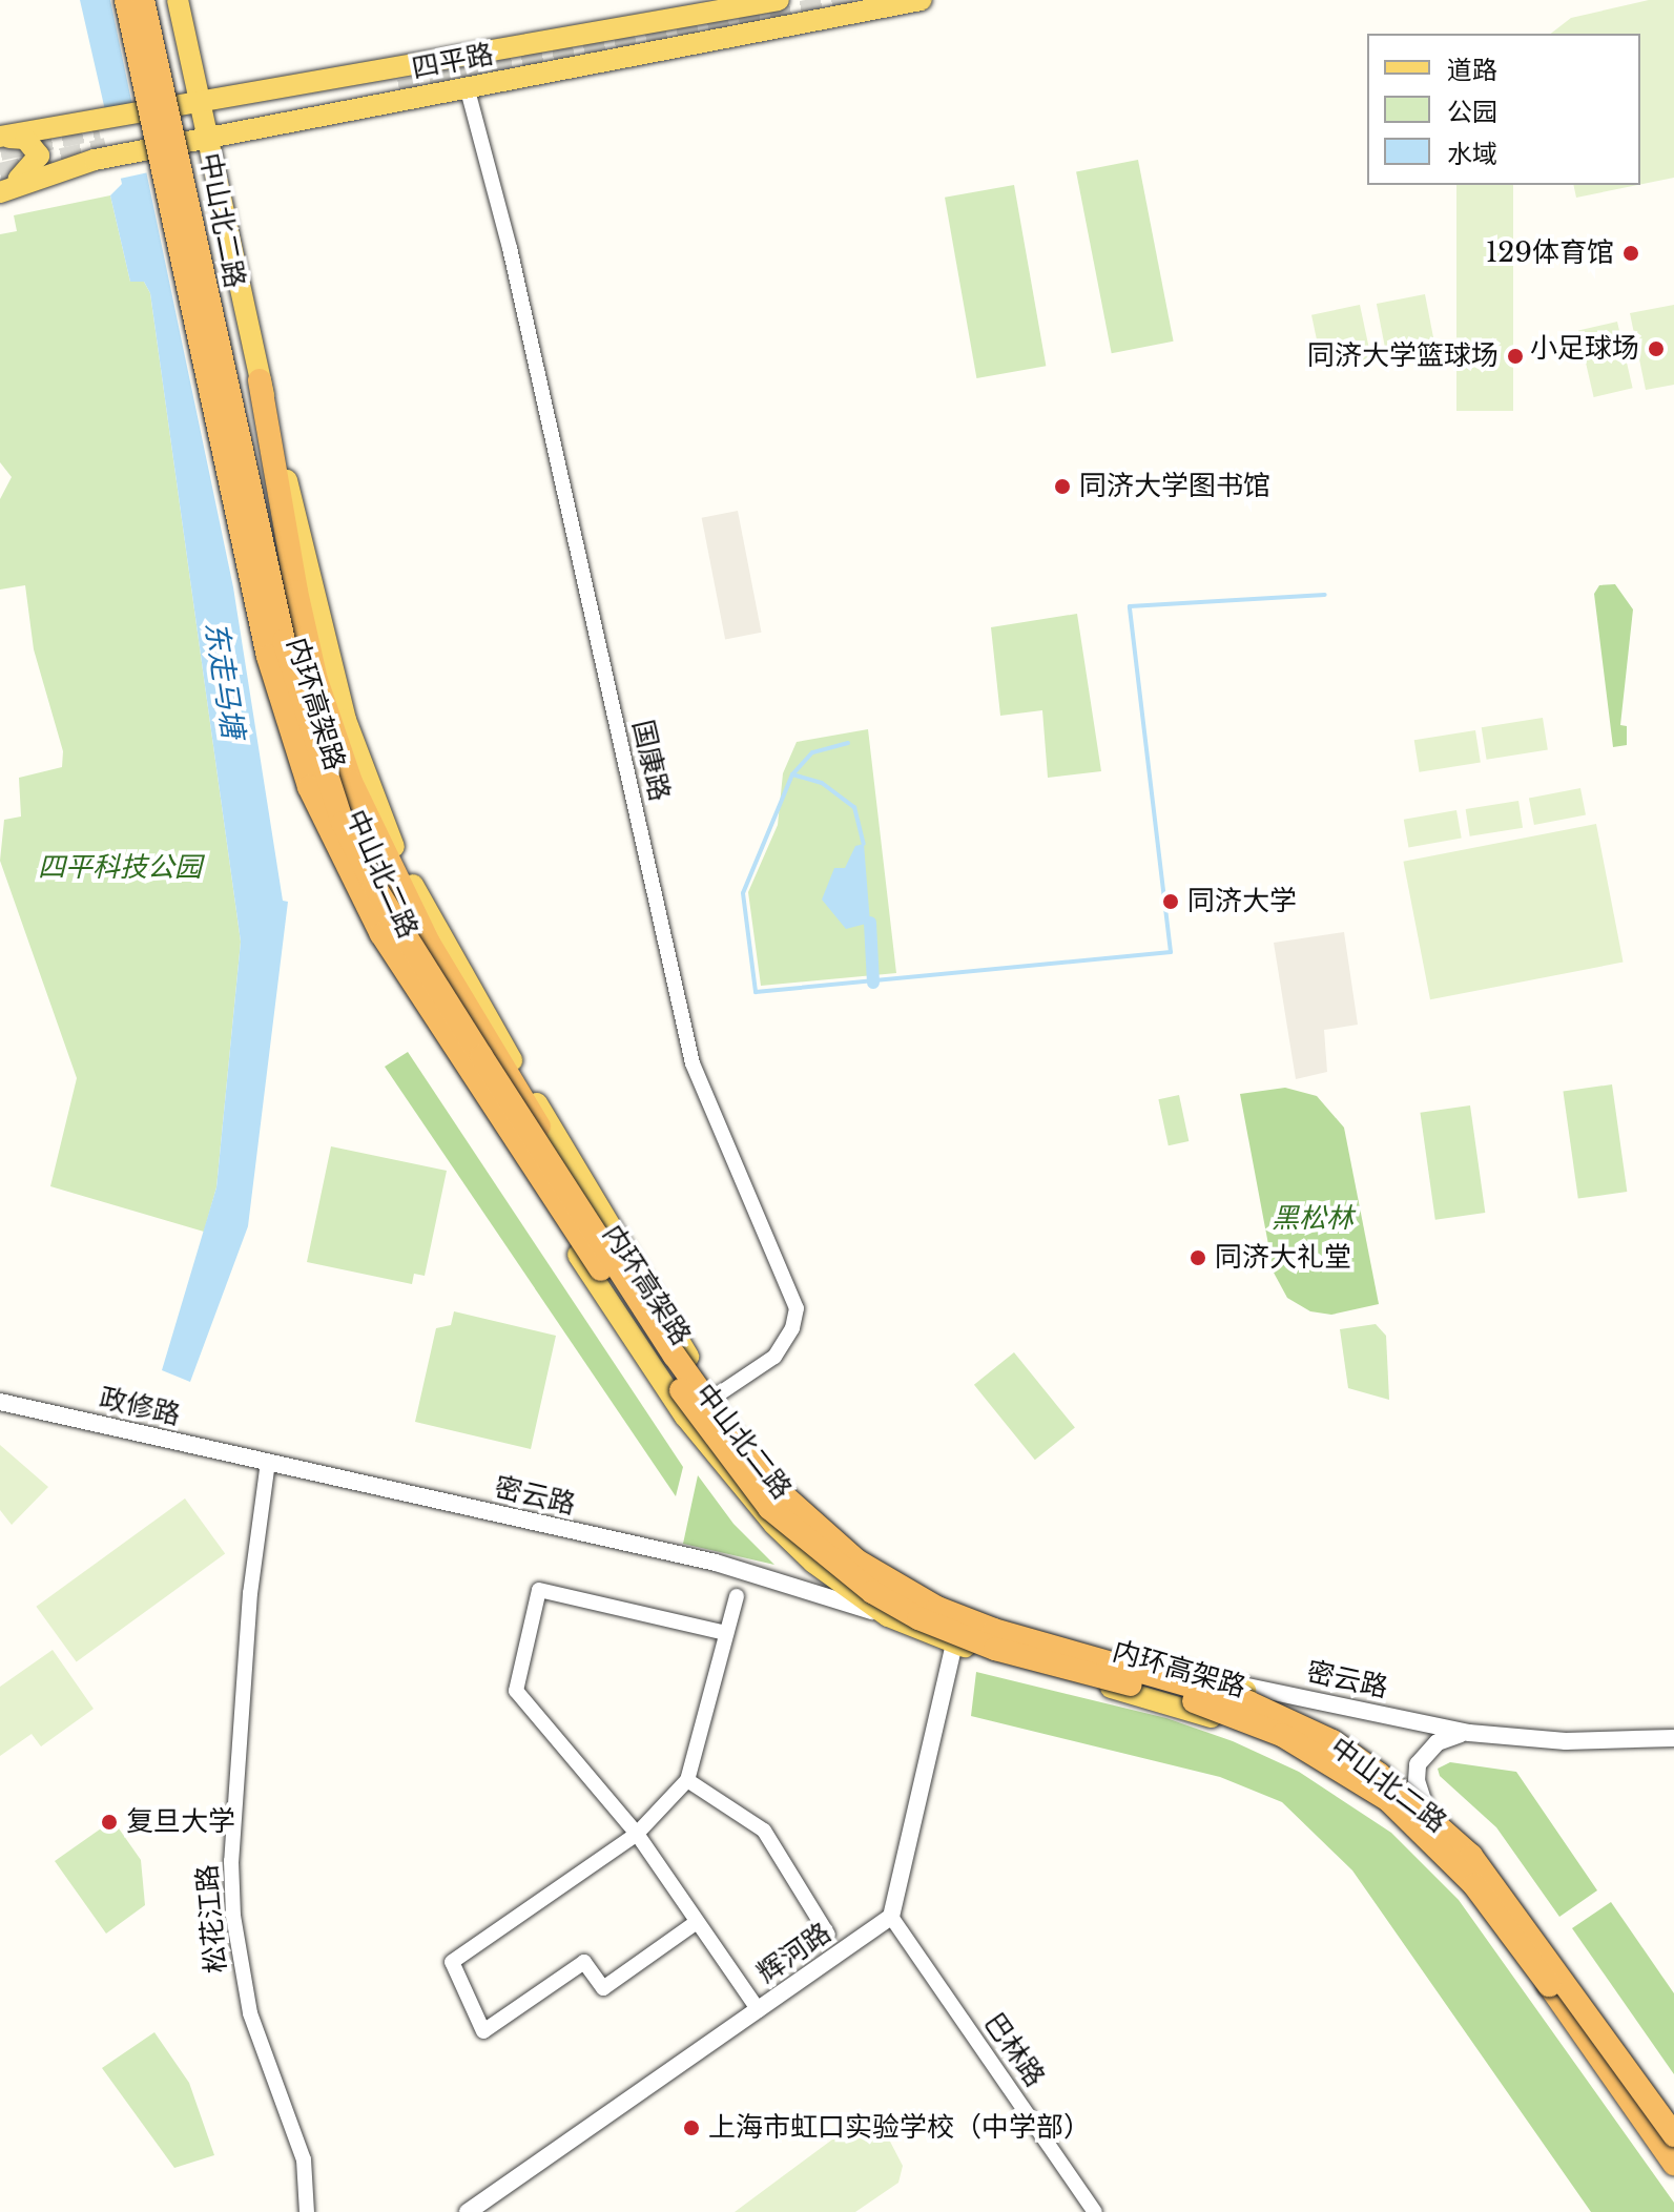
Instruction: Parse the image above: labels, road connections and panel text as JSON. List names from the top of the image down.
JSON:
{
  "streets": {
    "highway": ["内环高架路"],
    "main road": ["四平路", "中山北二路"],
    "street": [
      "国康路",
      "政修路",
      "密云路",
      "松花江路",
      "辉河路",
      "巴林路"
    ]
  },
  "crossings": [
    ["四平路", "中山北二路"],
    ["四平路", "国康路"],
    ["中山北二路", "内环高架路"],
    ["中山北二路", "国康路"],
    ["中山北二路", "密云路"],
    ["政修路", "密云路"],
    ["政修路", "松花江路"],
    ["密云路", "松花江路"],
    ["辉河路", "巴林路"]
  ],
  "water": ["东走马塘"],
  "parks": ["四平科技公园", "黑松林"],
  "places": [
    "129体育馆",
    "小足球场",
    "同济大学篮球场",
    "同济大学图书馆",
    "同济大学",
    "同济大礼堂",
    "复旦大学",
    "上海市虹口实验学校（中学部）"
  ],
  "legend": ["道路", "公园", "水域"]
}
